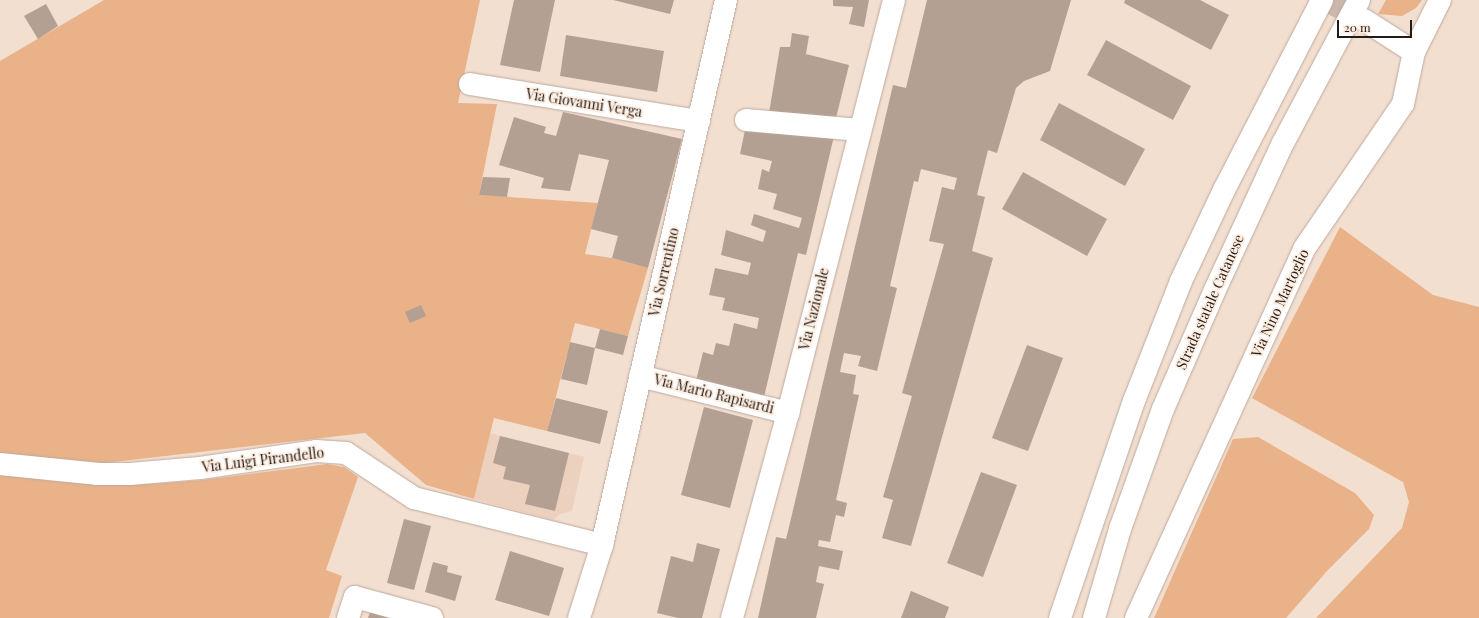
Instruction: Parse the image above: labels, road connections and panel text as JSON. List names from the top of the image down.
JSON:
{
  "streets": {
    "street": [
      "Via Giovanni Verga",
      "Via Sorrentino",
      "Strada statale Catanese",
      "Via Nino Martoglio",
      "Via Nazionale",
      "Via Mario Rapisardi",
      "Via Luigi Pirandello"
    ]
  },
  "crossings": [
    ["Via Giovanni Verga", "Via Sorrentino"],
    ["Via Sorrentino", "Via Mario Rapisardi"],
    ["Via Sorrentino", "Via Luigi Pirandello"],
    ["Via Nazionale", "Via Mario Rapisardi"]
  ],
  "scale_bar": "20 m"
}
